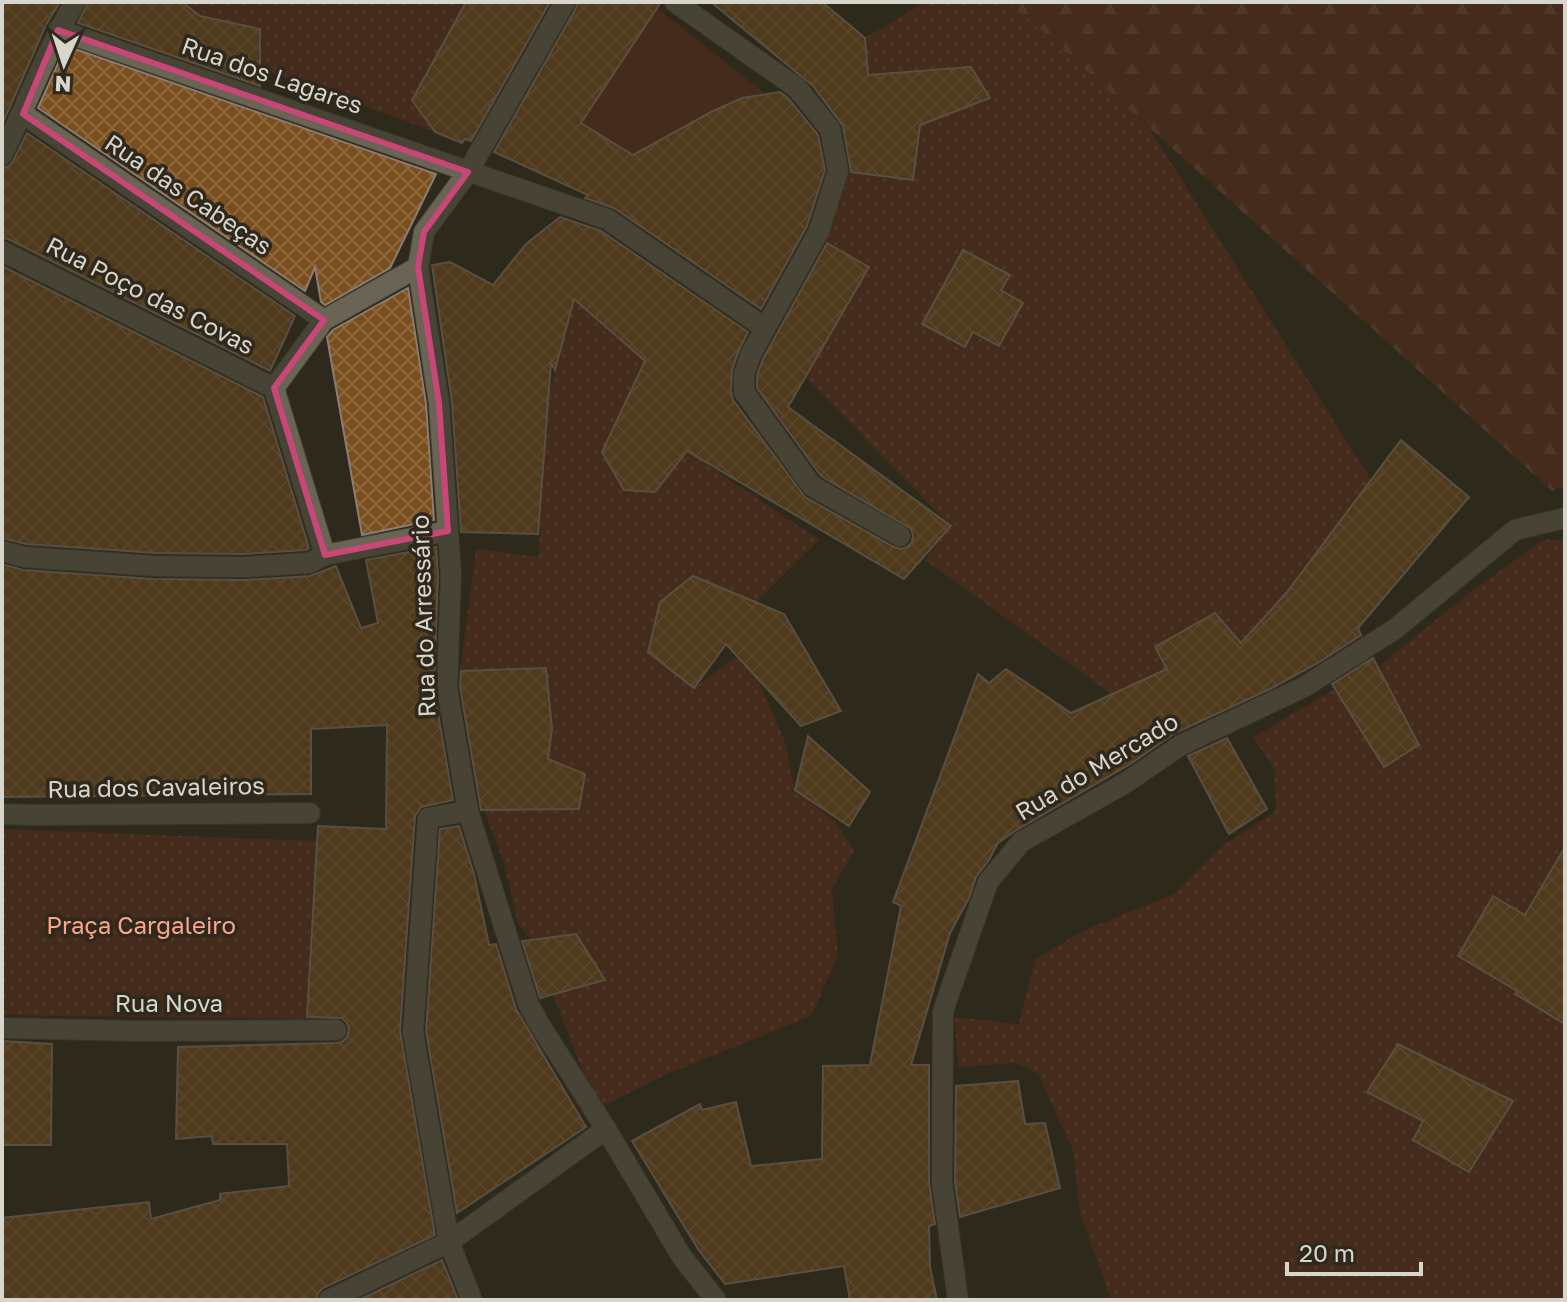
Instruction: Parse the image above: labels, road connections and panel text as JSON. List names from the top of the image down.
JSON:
{
  "streets": {
    "street": [
      "Rua dos Lagares",
      "Rua das Cabeças",
      "Rua Poço das Covas",
      "Rua do Arressário",
      "Rua do Mercado",
      "Rua dos Cavaleiros",
      "Rua Nova"
    ]
  },
  "crossings": [
    ["Rua dos Lagares", "Rua do Arressário"]
  ],
  "parks": ["Praça Cargaleiro"],
  "scale_bar": "20 m",
  "north": "bottom"
}
